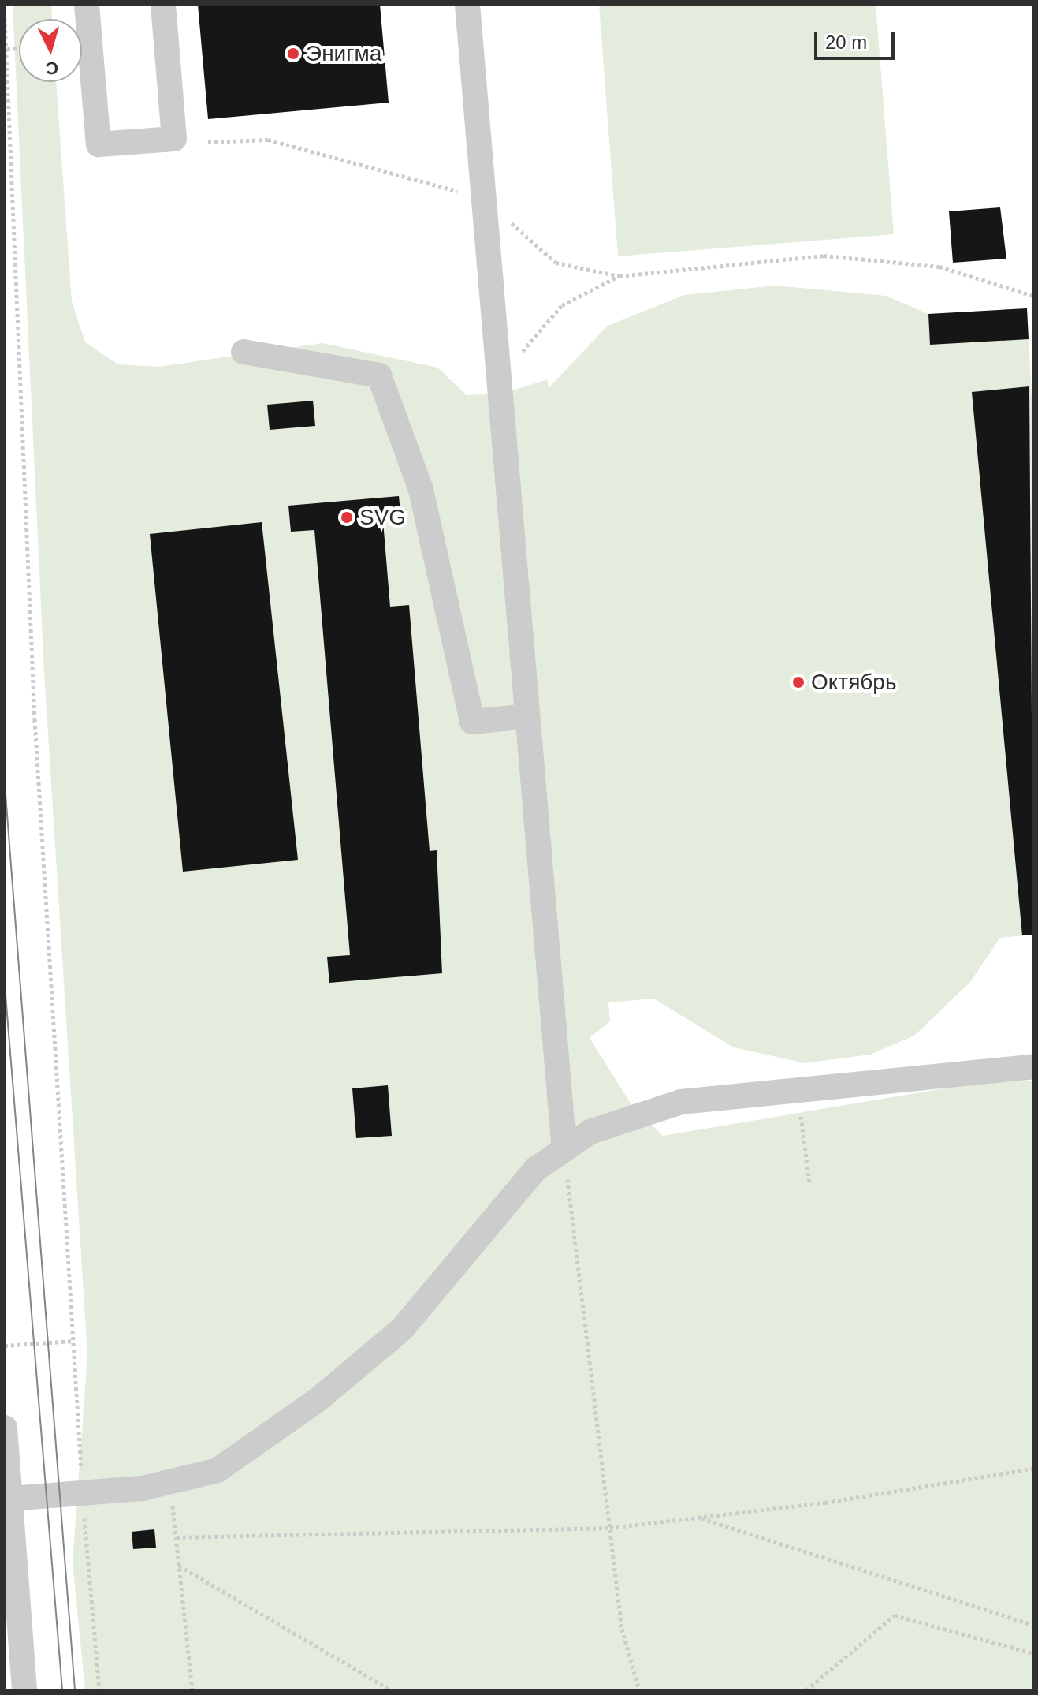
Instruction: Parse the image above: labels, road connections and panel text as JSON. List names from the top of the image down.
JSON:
{
  "places": ["Энигма", "SVG", "Октябрь"],
  "scale_bar": "20 m",
  "north": "bottom"
}
